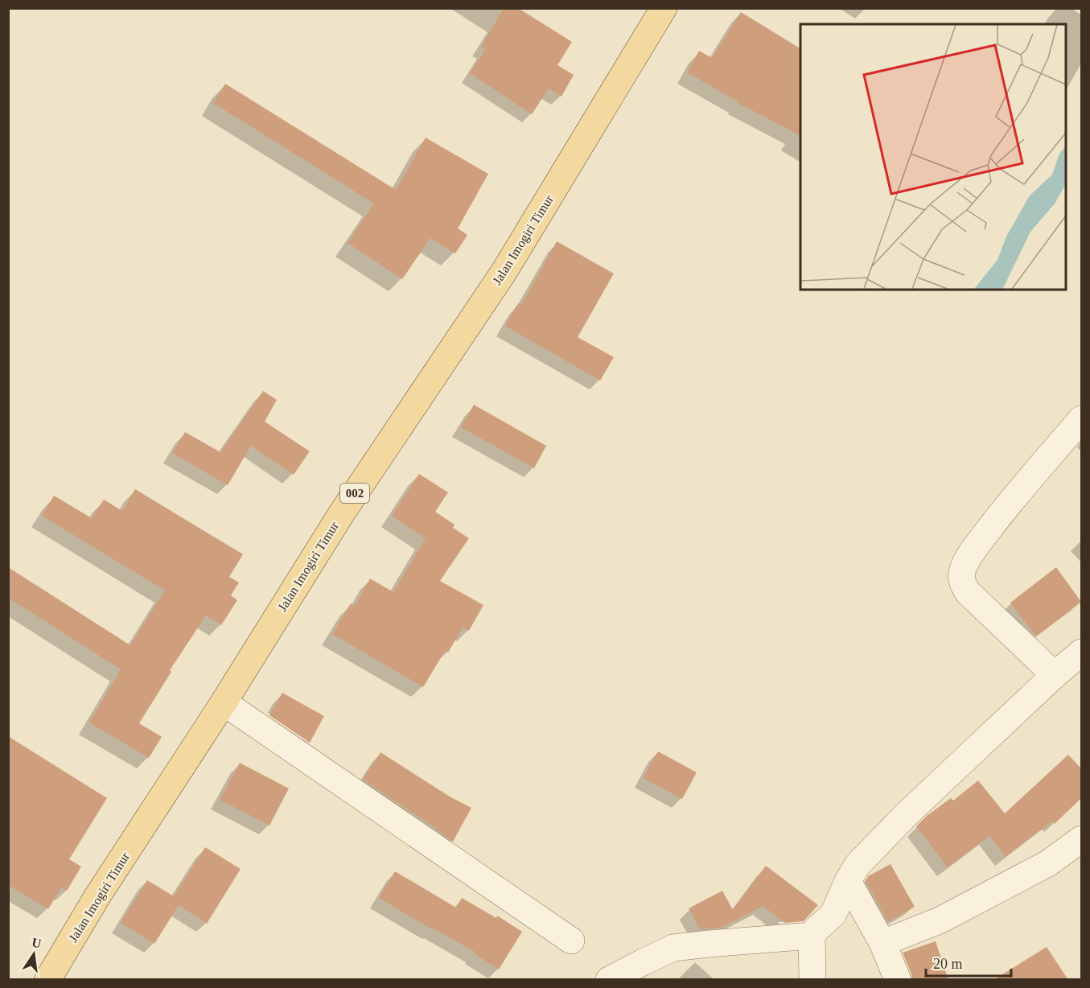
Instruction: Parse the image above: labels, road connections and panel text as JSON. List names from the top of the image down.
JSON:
{
  "streets": {
    "main road": ["Jalan Imogiri Timur", "002"]
  },
  "scale_bar": "20 m",
  "north": "top"
}
